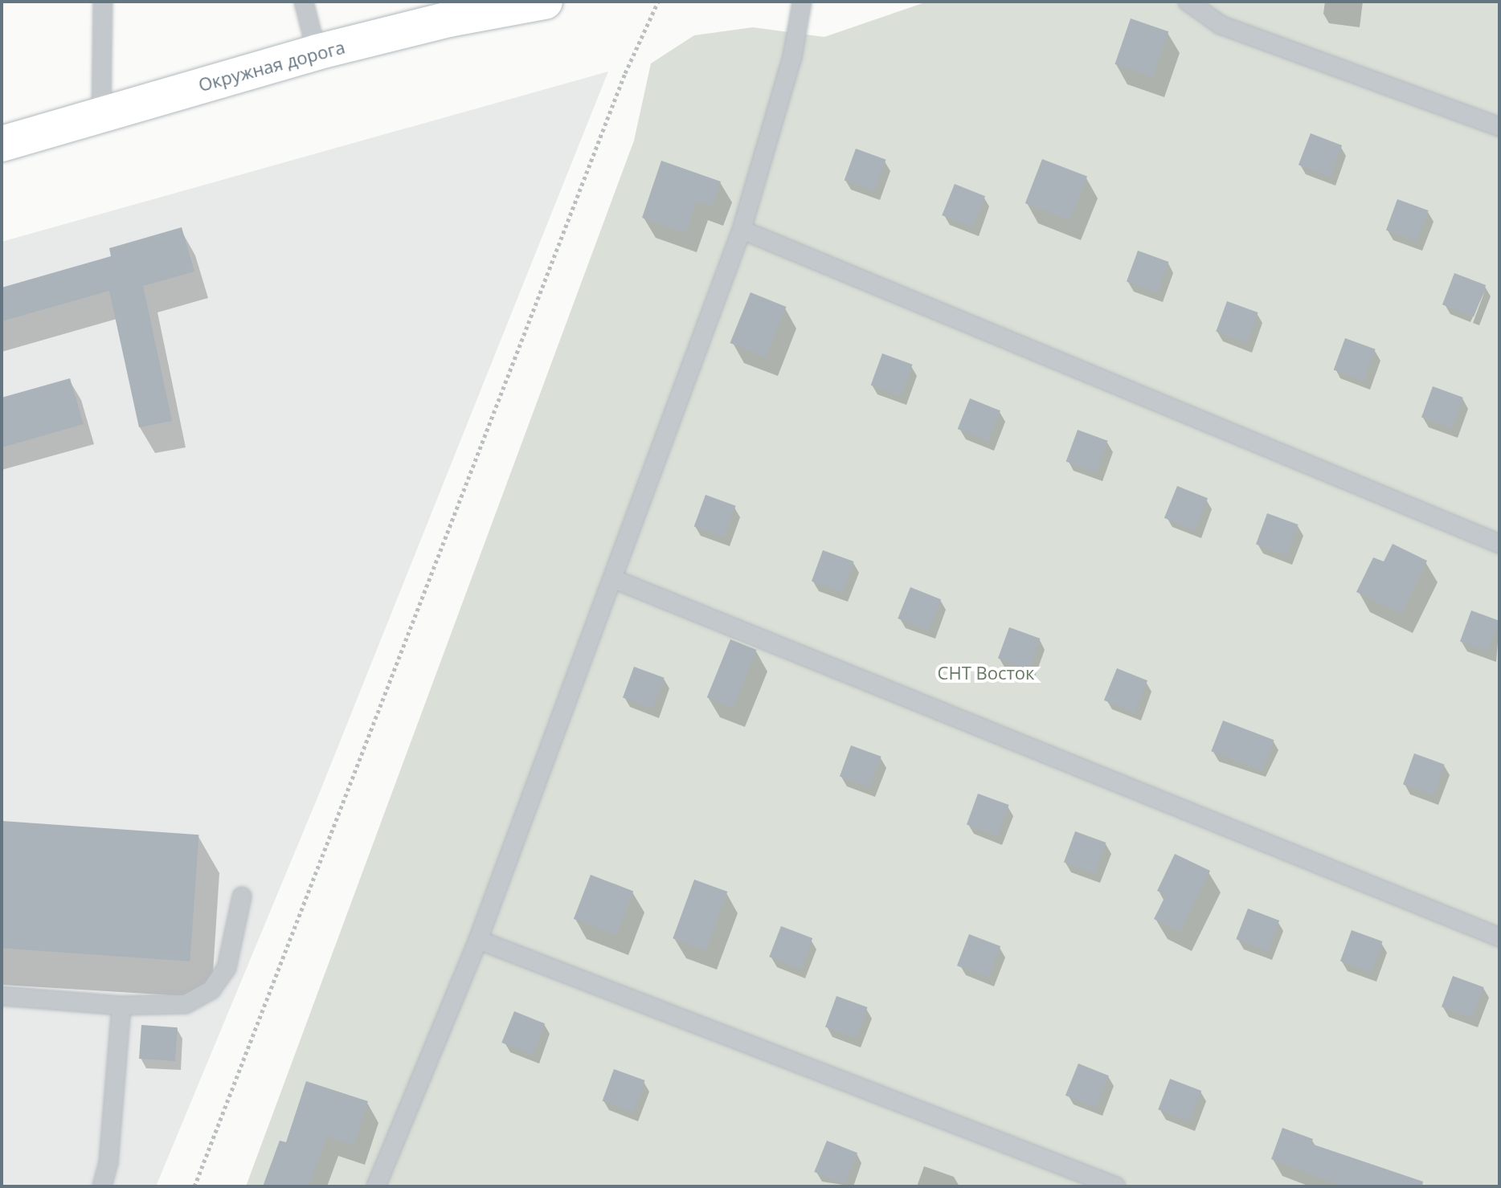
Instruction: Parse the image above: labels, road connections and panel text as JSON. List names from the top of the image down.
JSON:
{
  "streets": {
    "main road": ["Окружная дорога"]
  },
  "parks": ["СНТ Восток"]
}
